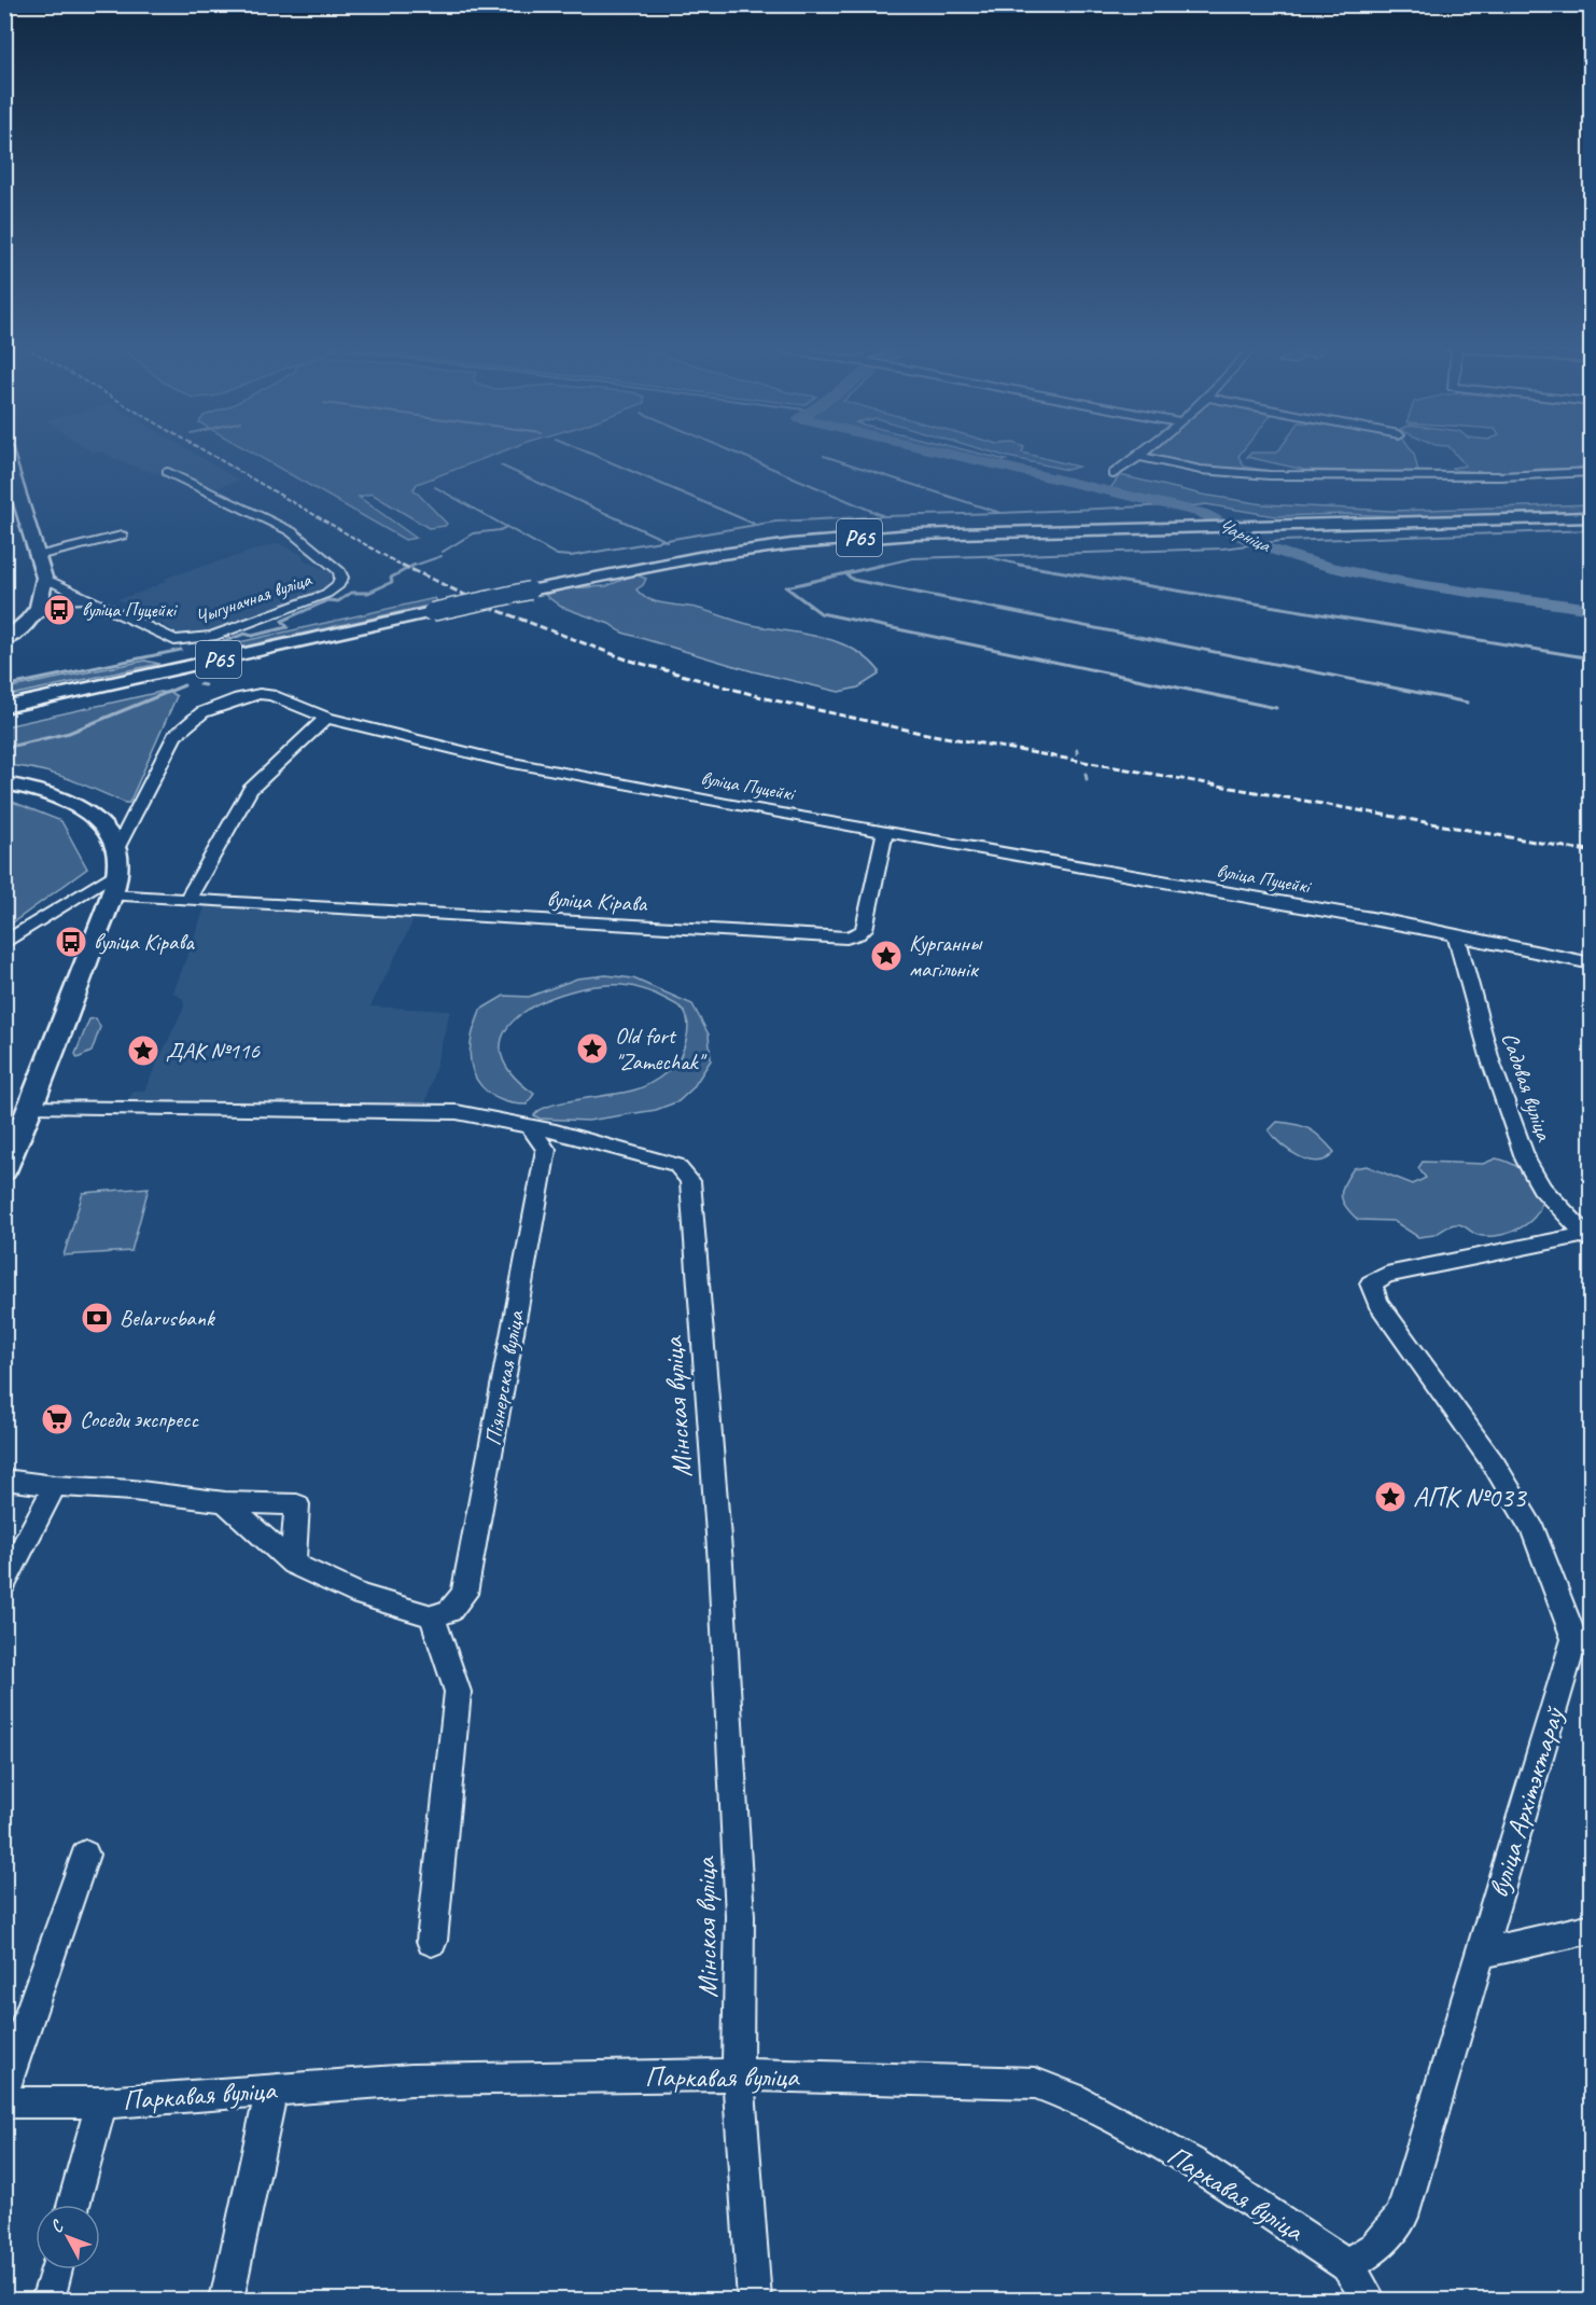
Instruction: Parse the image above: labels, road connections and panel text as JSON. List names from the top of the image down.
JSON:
{
  "streets": {
    "main road": ["Р65"],
    "street": [
      "Чыгуначная вуліца",
      "вуліца Пуцейкі",
      "вуліца Кірава",
      "Садовая вуліца",
      "Піянерская вуліца",
      "Мінская вуліца",
      "вуліца Архітэктараў",
      "Паркавая вуліца"
    ]
  },
  "crossings": [
    ["вуліца Пуцейкі", "вуліца Кірава"],
    ["вуліца Пуцейкі", "Садовая вуліца"],
    ["Садовая вуліца", "вуліца Архітэктараў"],
    ["Піянерская вуліца", "Мінская вуліца"],
    ["Мінская вуліца", "Паркавая вуліца"],
    ["вуліца Архітэктараў", "Паркавая вуліца"]
  ],
  "water": ["Чарніца"],
  "places": {
    "bus stop": ["вуліца Пуцейкі", "вуліца Кірава"],
    "place": [
      "Курганны магільнік",
      "Old fort \"Zamechak\"",
      "ДАК №116",
      "АПК №033"
    ],
    "bank": ["Belarusbank"],
    "supermarket": ["Соседи экспресс"]
  },
  "north": "top left"
}
